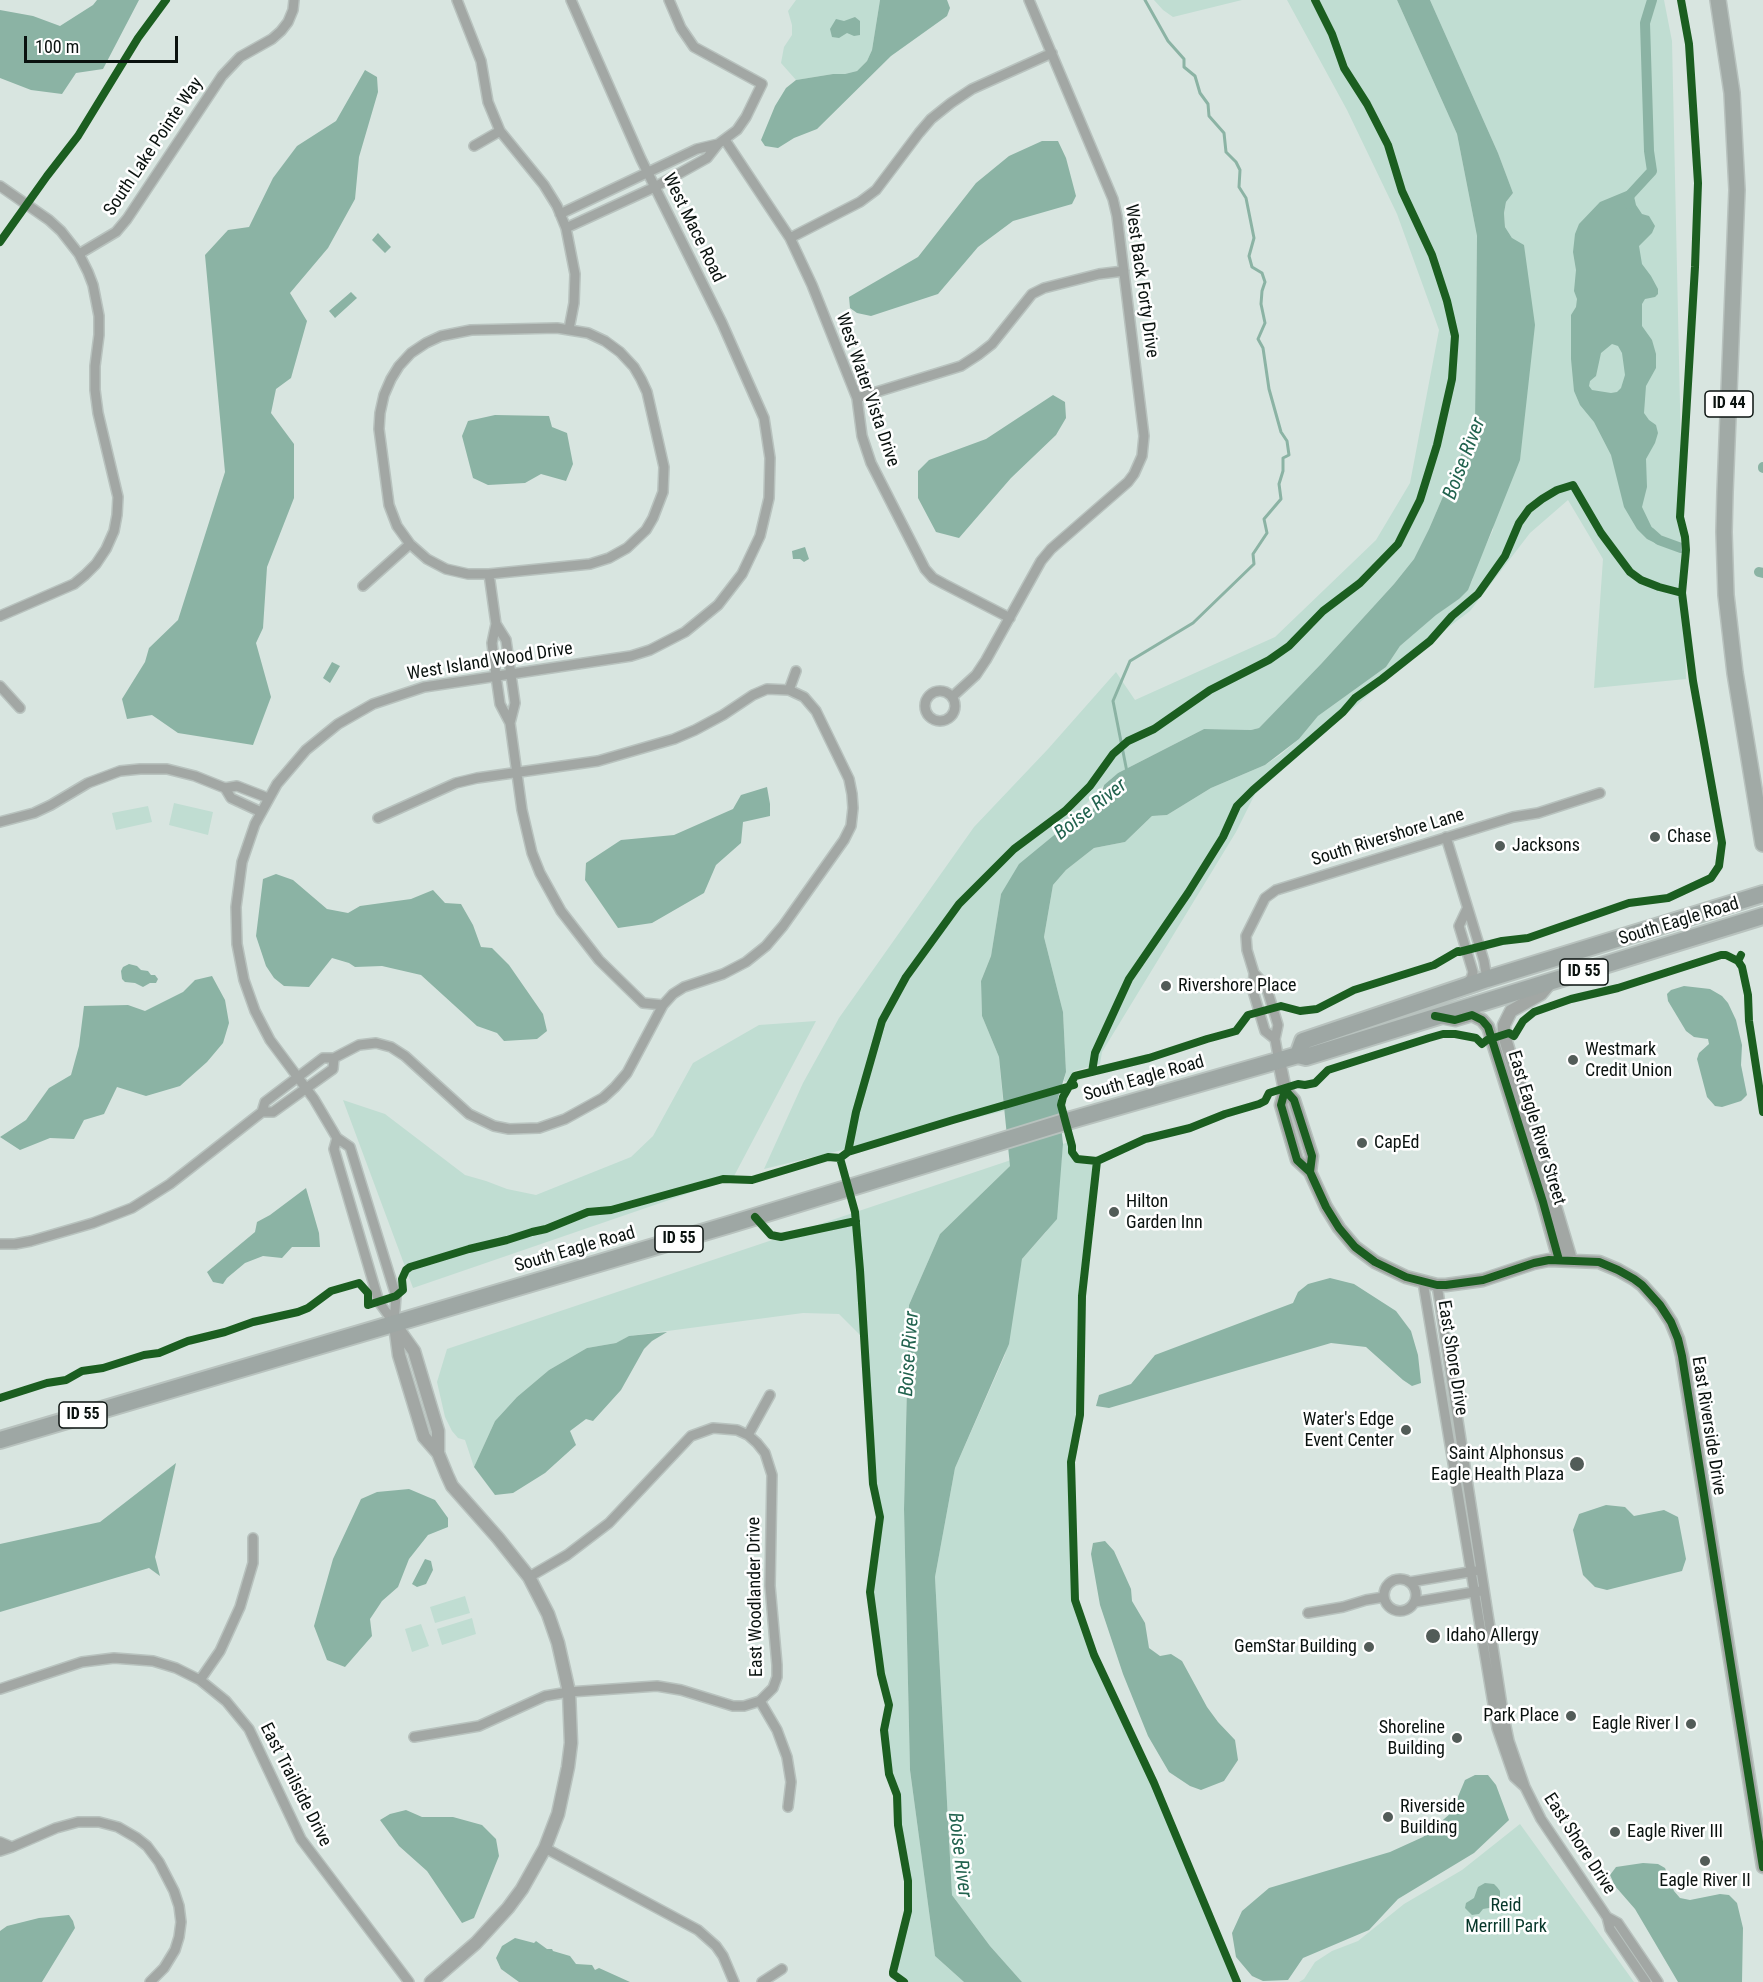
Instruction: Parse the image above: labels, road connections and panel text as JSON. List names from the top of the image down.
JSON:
{
  "streets": {
    "highway": ["South Eagle Road", "ID 55"],
    "main road": ["ID 44"],
    "street": [
      "South Lake Pointe Way",
      "West Mace Road",
      "West Back Forty Drive",
      "West Water Vista Drive",
      "West Island Wood Drive",
      "South Rivershore Lane",
      "East Eagle River Street",
      "East Shore Drive",
      "East Riverside Drive",
      "East Woodlander Drive",
      "East Trailside Drive"
    ]
  },
  "crossings": [
    ["West Mace Road", "West Island Wood Drive"],
    ["West Back Forty Drive", "West Water Vista Drive"],
    ["West Island Wood Drive", "South Eagle Road"],
    ["South Rivershore Lane", "South Eagle Road"],
    ["South Rivershore Lane", "East Riverside Drive"],
    ["South Eagle Road", "East Eagle River Street"],
    ["South Eagle Road", "East Riverside Drive"],
    ["East Eagle River Street", "East Riverside Drive"],
    ["East Shore Drive", "East Riverside Drive"]
  ],
  "water": ["Boise River"],
  "parks": ["Reid Merrill Park"],
  "places": [
    "Chase",
    "Jacksons",
    "Rivershore Place",
    "Westmark Credit Union",
    "CapEd",
    "Hilton Garden Inn",
    "Water's Edge Event Center",
    "Saint Alphonsus Eagle Health Plaza",
    "Idaho Allergy",
    "GemStar Building",
    "Park Place",
    "Eagle River I",
    "Shoreline Building",
    "Riverside Building",
    "Eagle River III",
    "Eagle River II"
  ],
  "scale_bar": "100 m"
}
